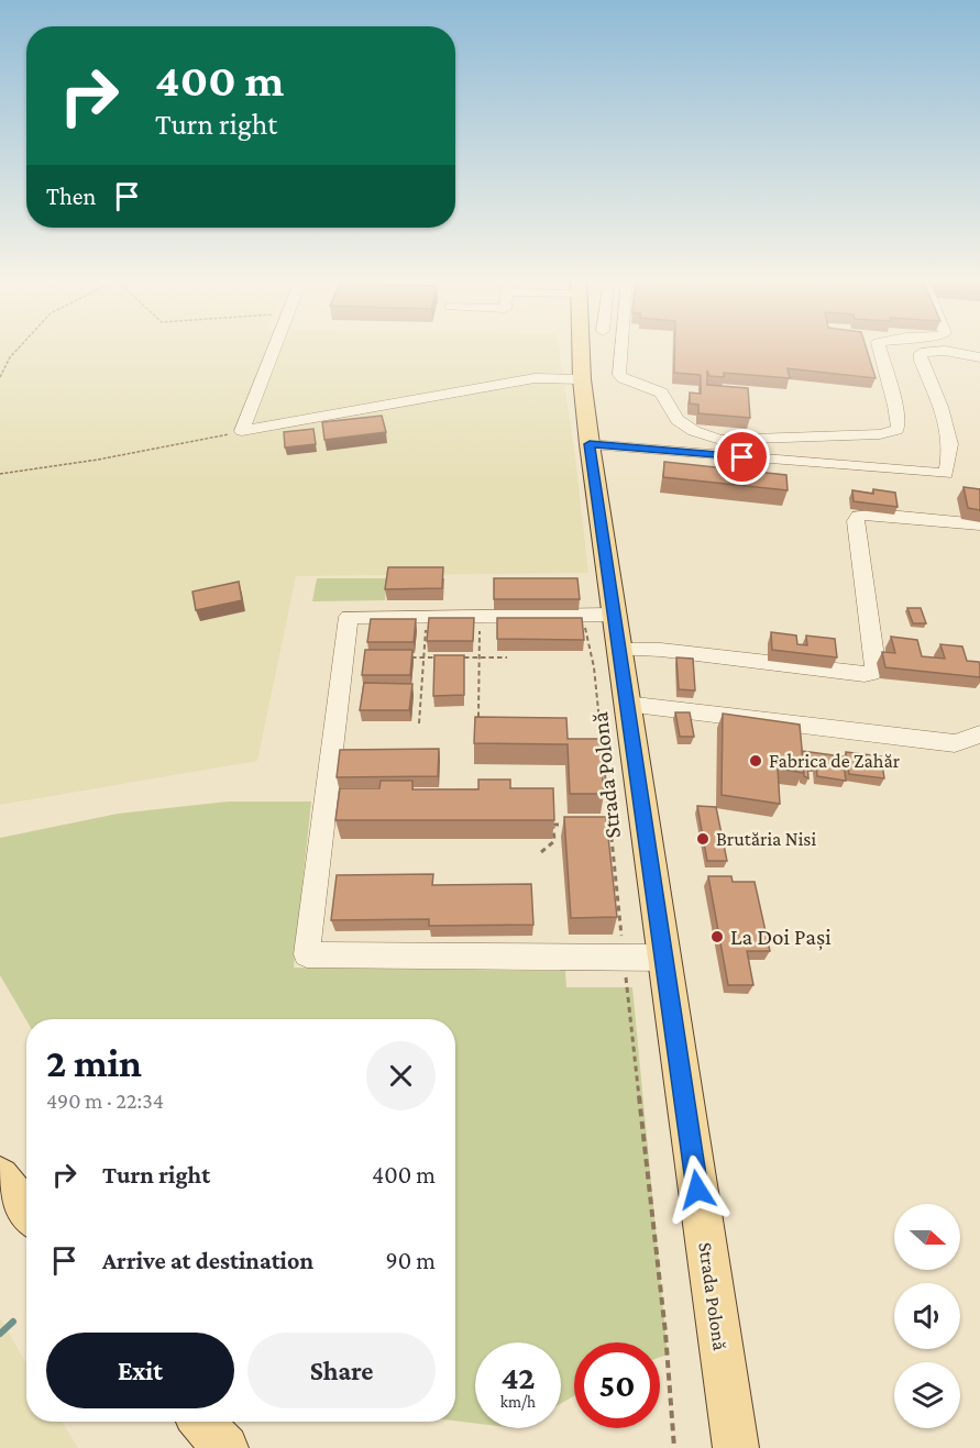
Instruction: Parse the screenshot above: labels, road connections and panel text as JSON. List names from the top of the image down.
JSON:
{
  "streets": {
    "main road": ["Strada Polonă"]
  },
  "places": ["Fabrica de Zahăr", "Brutăria Nisi", "La Doi Pași"],
  "north": "right",
  "page": {
    "turn": ["400 m", "Turn right"],
    "then": "Then",
    "heading": ["2 min", "490 m · 22:34"],
    "list": [
      {
        "name": "Turn right",
        "value": "400 m"
      },
      {
        "name": "Arrive at destination",
        "value": "90 m"
      }
    ],
    "buttons": ["Exit", "Share"],
    "speed": "42 km/h",
    "limit": "50"
  }
}
